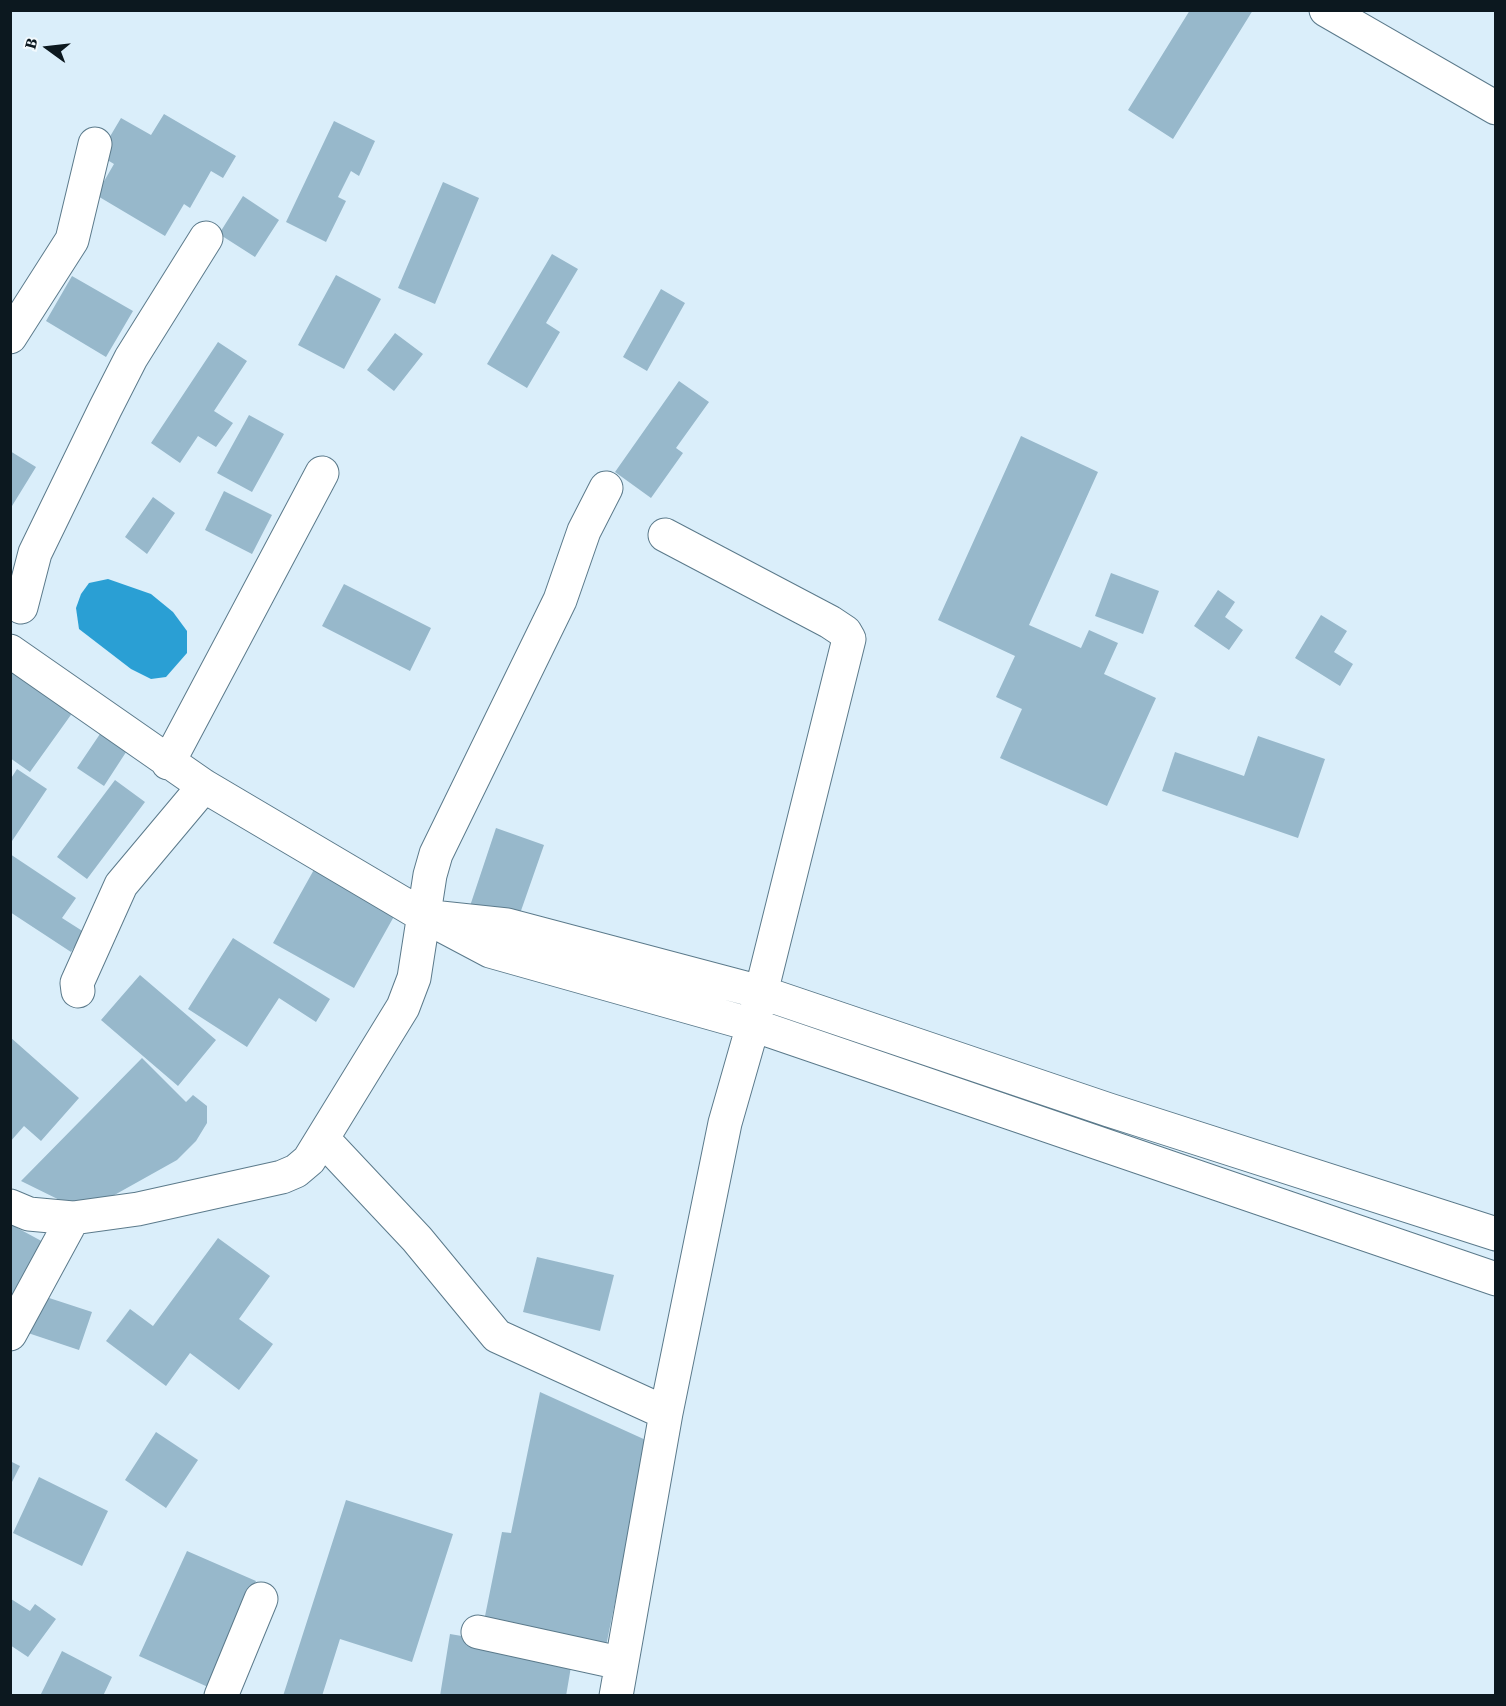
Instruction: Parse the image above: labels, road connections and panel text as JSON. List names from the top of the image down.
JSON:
{
  "north": "left"
}
